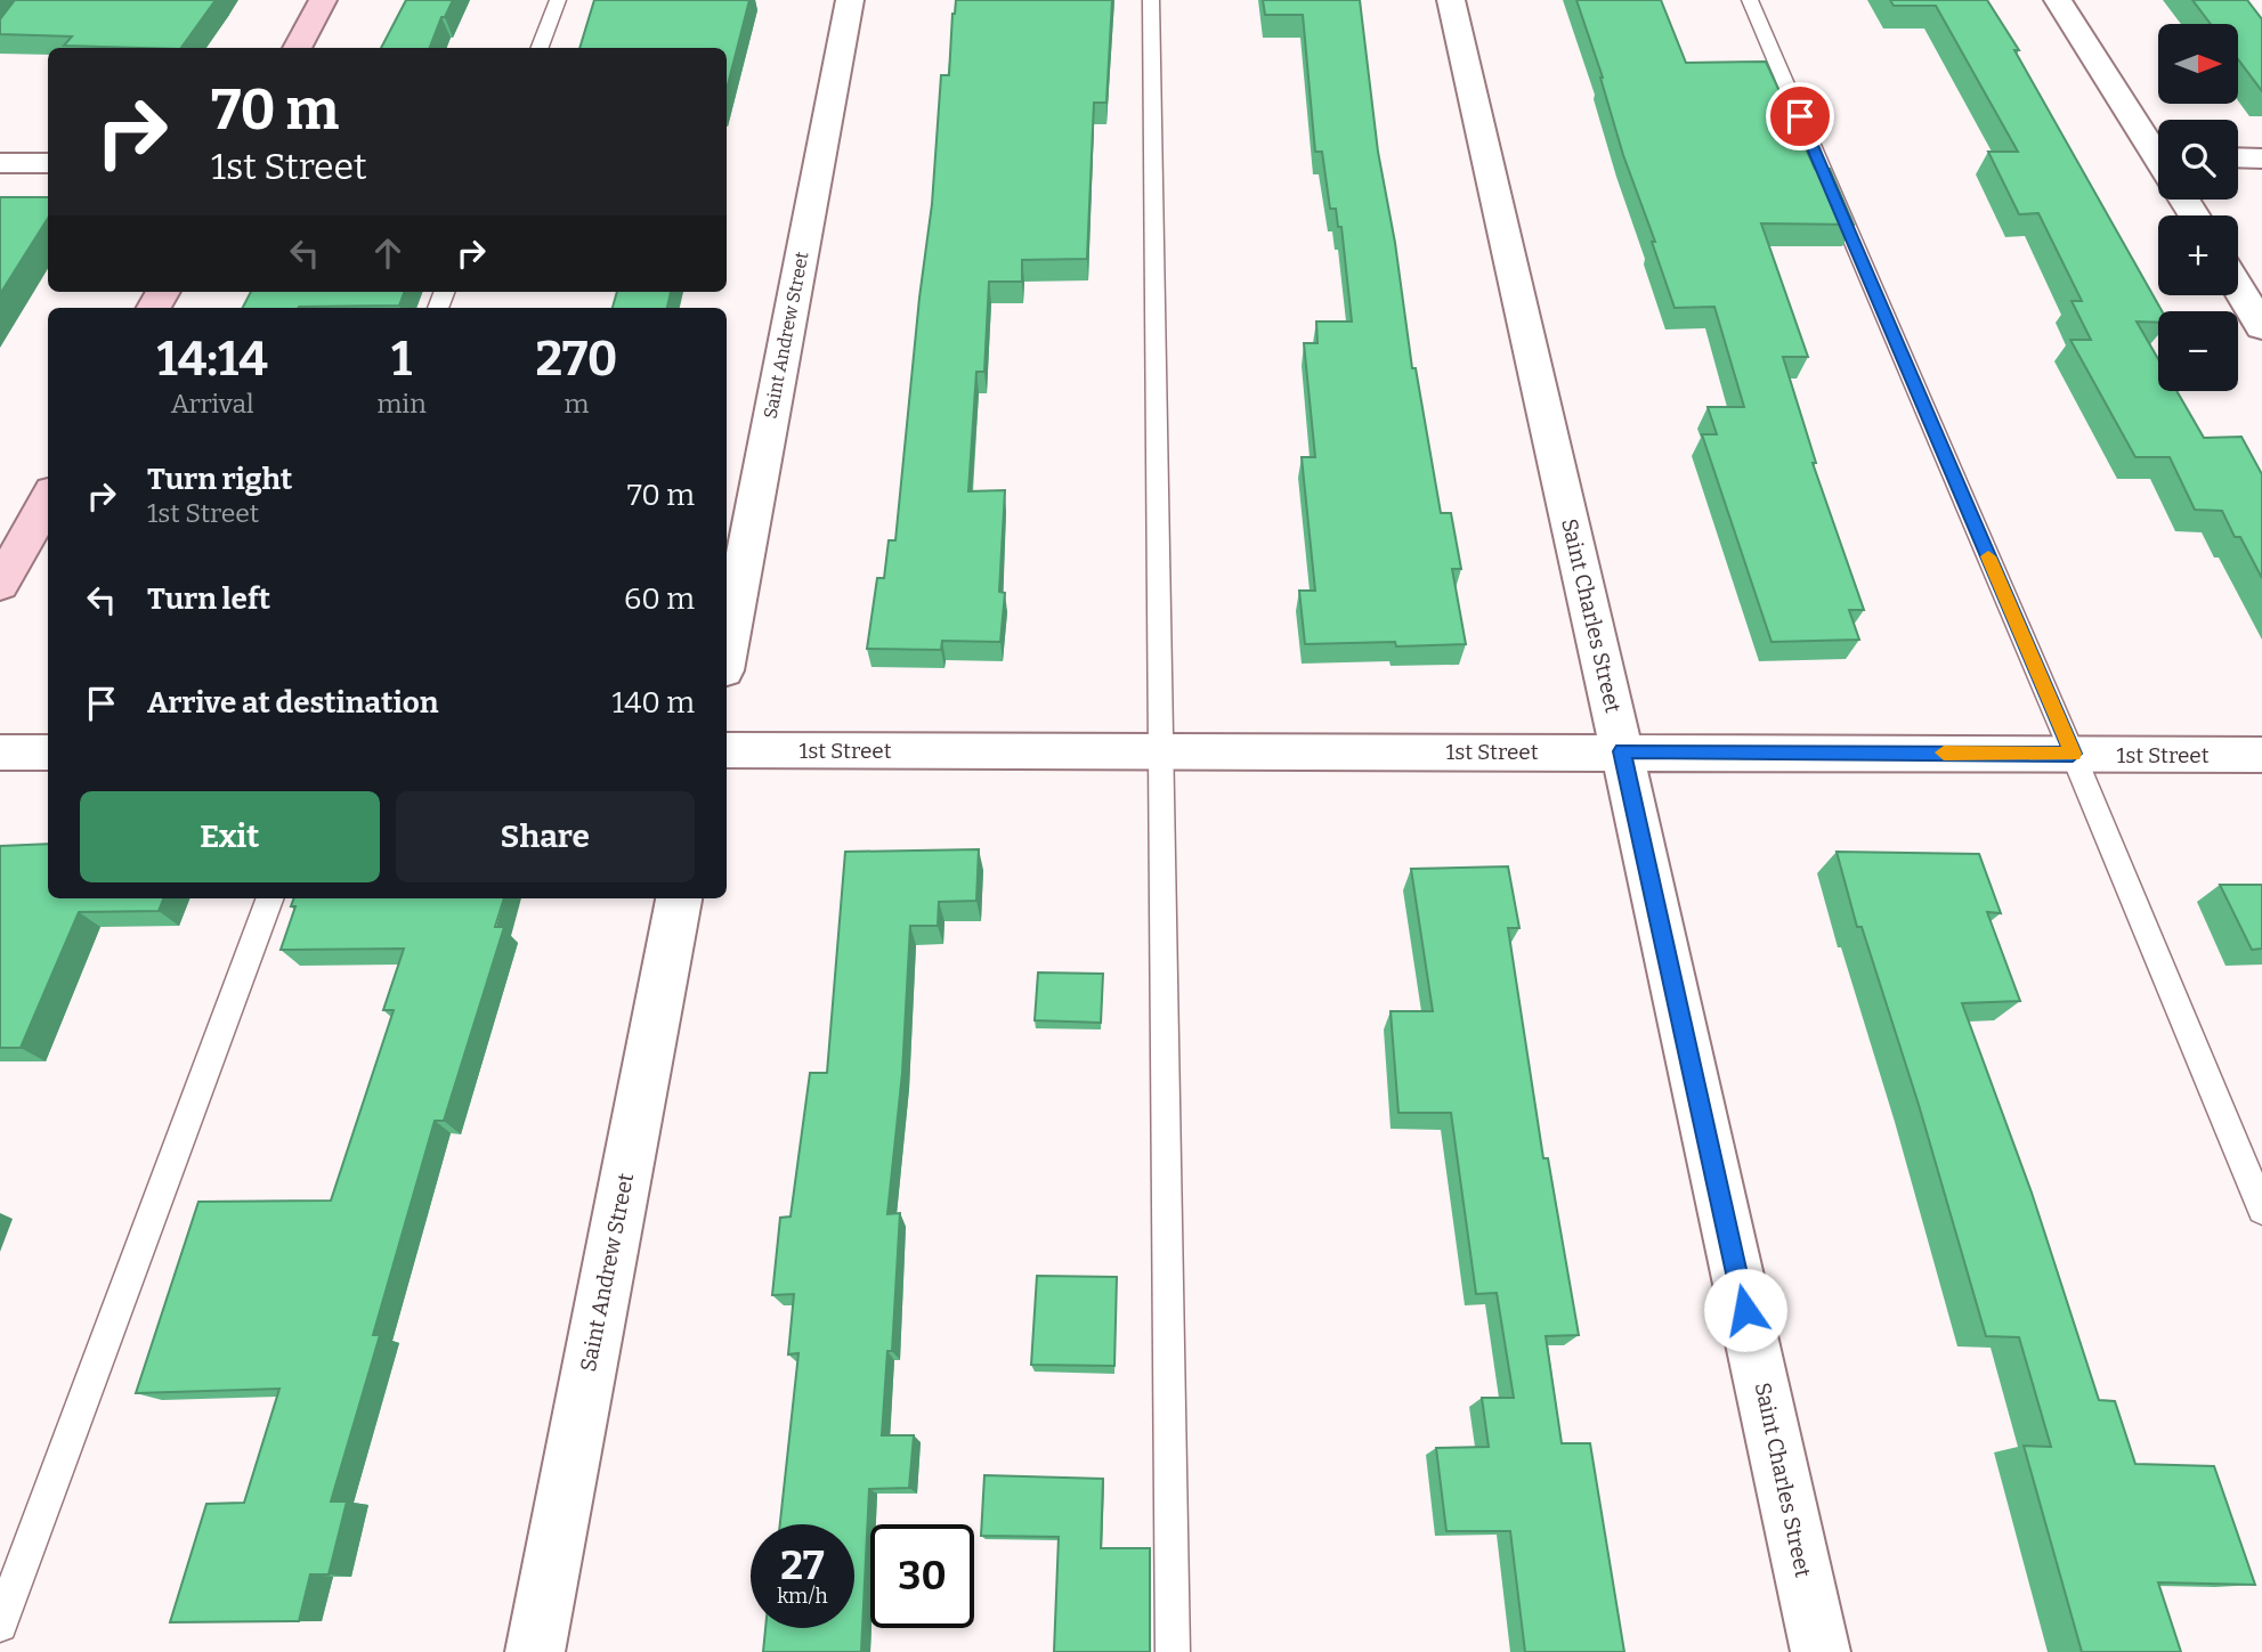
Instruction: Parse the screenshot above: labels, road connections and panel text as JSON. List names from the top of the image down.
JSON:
{
  "streets": {
    "street": ["Saint Andrew Street", "Saint Charles Street", "1st Street"]
  },
  "crossings": [
    ["Saint Charles Street", "1st Street"]
  ],
  "north": "right",
  "page": {
    "map_buttons": ["+", "−"],
    "turn": ["70 m", "1st Street"],
    "eta": [
      "14:14",
      "Arrival",
      "1",
      "min",
      "270",
      "m"
    ],
    "list": [
      {
        "name": "Turn right",
        "note": "1st Street",
        "value": "70 m"
      },
      {
        "name": "Turn left",
        "value": "60 m"
      },
      {
        "name": "Arrive at destination",
        "value": "140 m"
      }
    ],
    "buttons": ["Exit", "Share"],
    "speed": "27 km/h",
    "limit": "30"
  }
}
